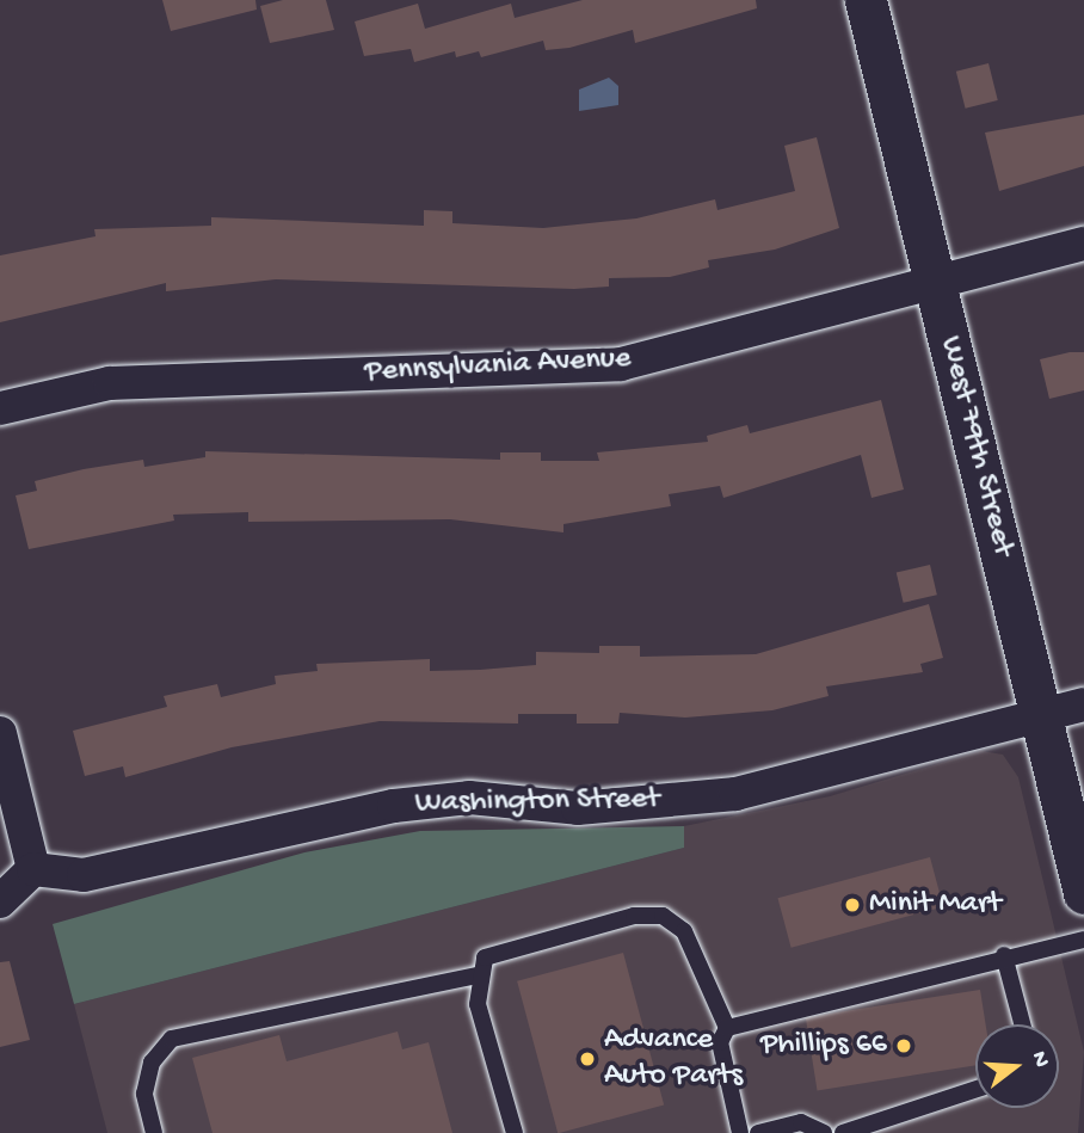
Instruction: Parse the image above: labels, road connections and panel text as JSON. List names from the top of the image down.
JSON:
{
  "streets": {
    "street": ["Pennsylvania Avenue", "West 79th Street", "Washington Street"]
  },
  "crossings": [
    ["Pennsylvania Avenue", "West 79th Street"],
    ["West 79th Street", "Washington Street"]
  ],
  "places": ["Minit Mart", "Phillips 66", "Advance Auto Parts"],
  "north": "right"
}
